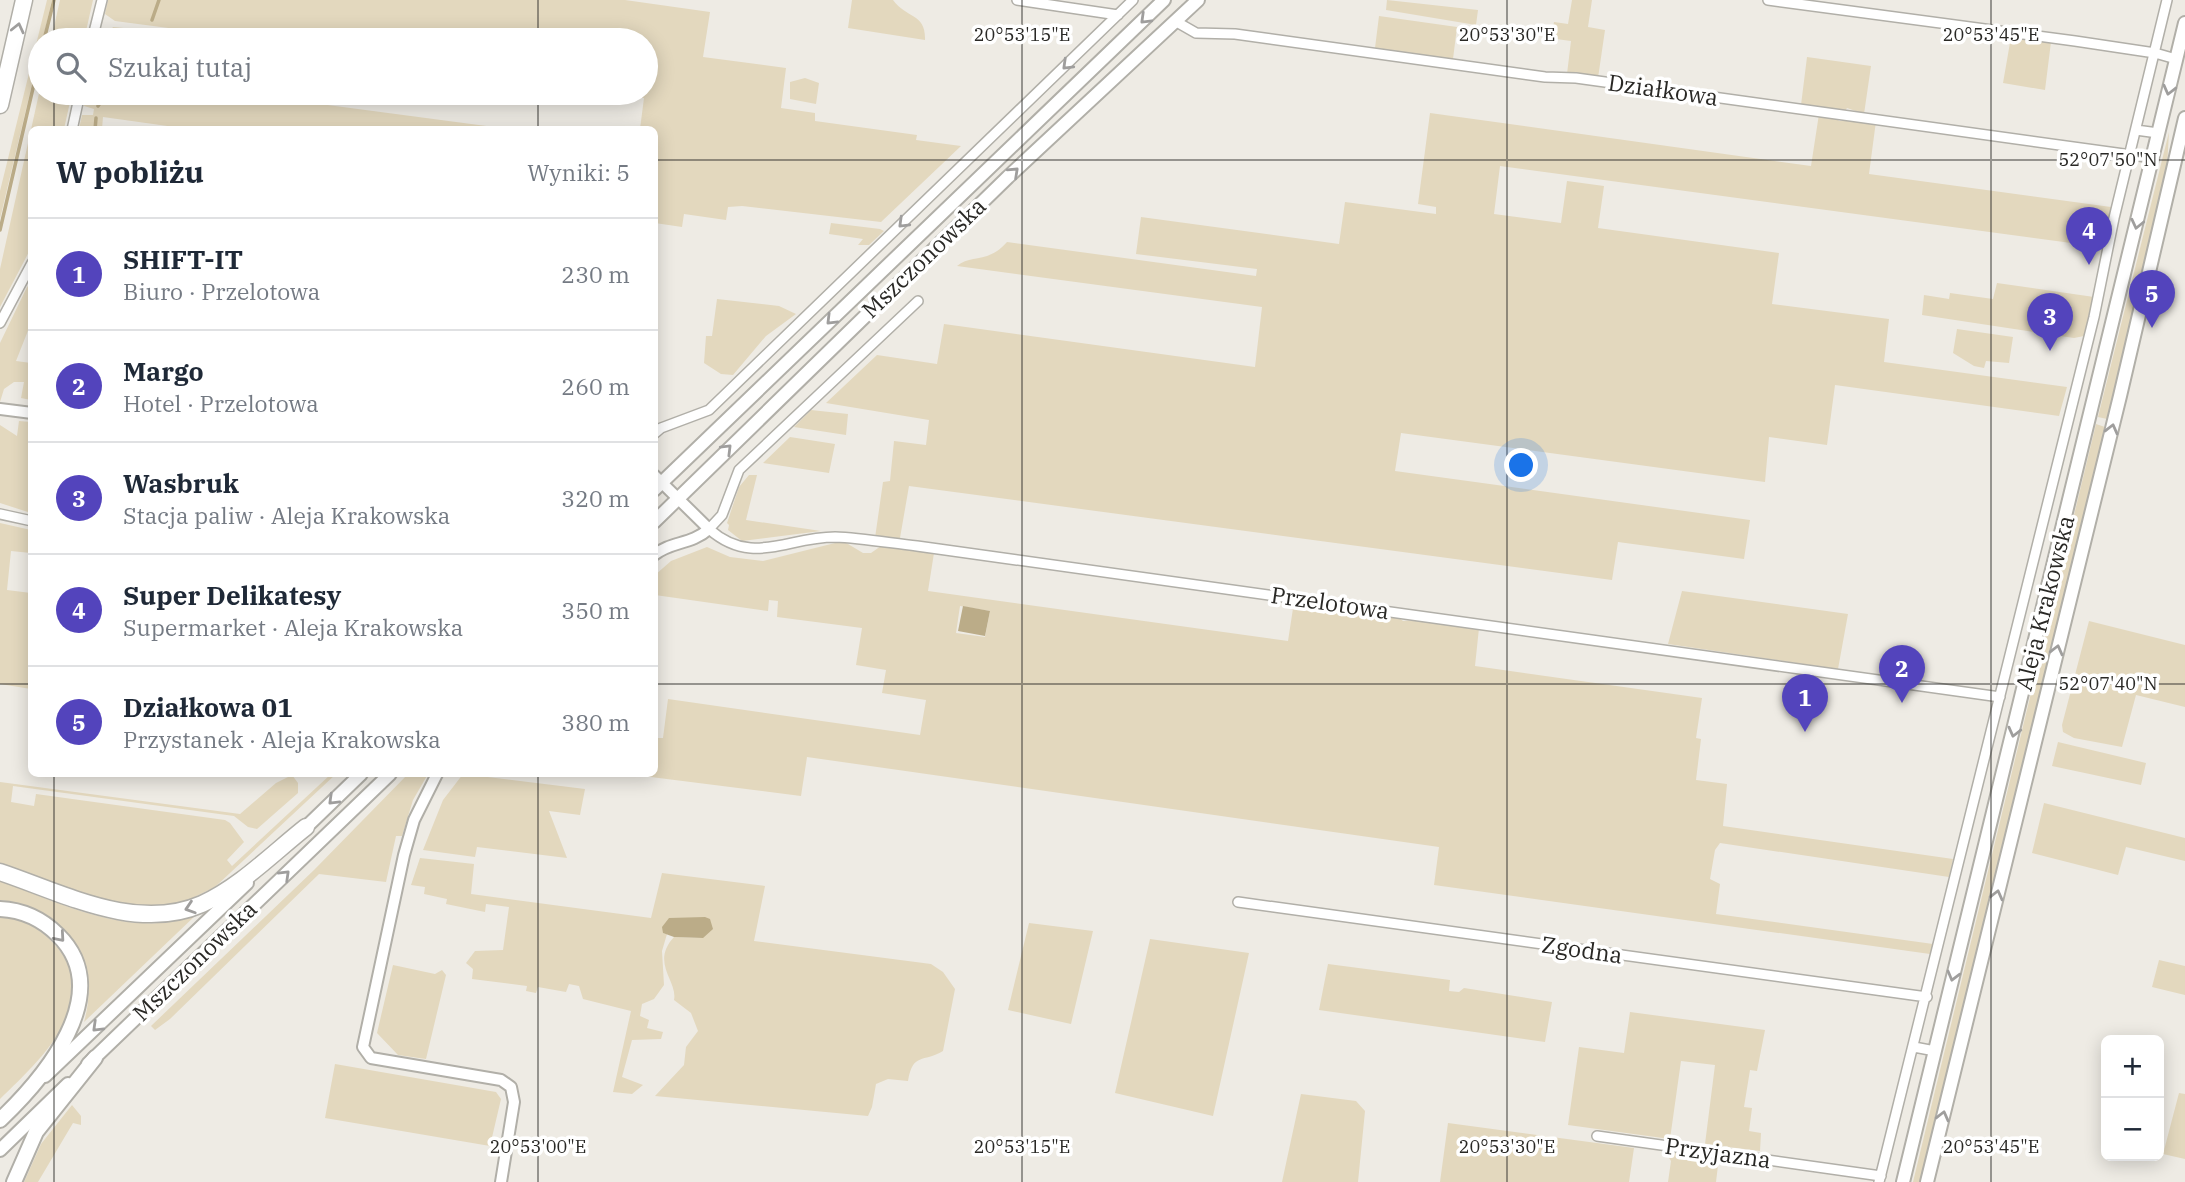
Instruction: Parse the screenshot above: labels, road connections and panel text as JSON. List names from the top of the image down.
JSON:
{
  "streets": {
    "main road": ["Mszczonowska", "Aleja Krakowska"],
    "street": [
      "Działkowa",
      "Przelotowa",
      "Zgodna",
      "Przyjazna"
    ]
  },
  "crossings": [
    ["Działkowa", "Mszczonowska"],
    ["Działkowa", "Aleja Krakowska"],
    ["Mszczonowska", "Przelotowa"],
    ["Przelotowa", "Aleja Krakowska"],
    ["Aleja Krakowska", "Zgodna"],
    ["Aleja Krakowska", "Przyjazna"]
  ],
  "page": {
    "search": "Szukaj tutaj",
    "heading": ["W pobliżu", "Wyniki: 5"],
    "pins": [
      "4",
      "5",
      "3",
      "2",
      "1"
    ],
    "list": [
      {
        "mark": "1",
        "name": "SHIFT-IT",
        "note": "Biuro · Przelotowa",
        "value": "230 m"
      },
      {
        "mark": "2",
        "name": "Margo",
        "note": "Hotel · Przelotowa",
        "value": "260 m"
      },
      {
        "mark": "3",
        "name": "Wasbruk",
        "note": "Stacja paliw · Aleja Krakowska",
        "value": "320 m"
      },
      {
        "mark": "4",
        "name": "Super Delikatesy",
        "note": "Supermarket · Aleja Krakowska",
        "value": "350 m"
      },
      {
        "mark": "5",
        "name": "Działkowa 01",
        "note": "Przystanek · Aleja Krakowska",
        "value": "380 m"
      }
    ],
    "map_buttons": ["+", "−"]
  },
  "coordinates": [
    "20°53'15\"E",
    "20°53'30\"E",
    "20°53'45\"E",
    "52°07'50\"N",
    "52°07'40\"N",
    "20°53'00\"E"
  ]
}
